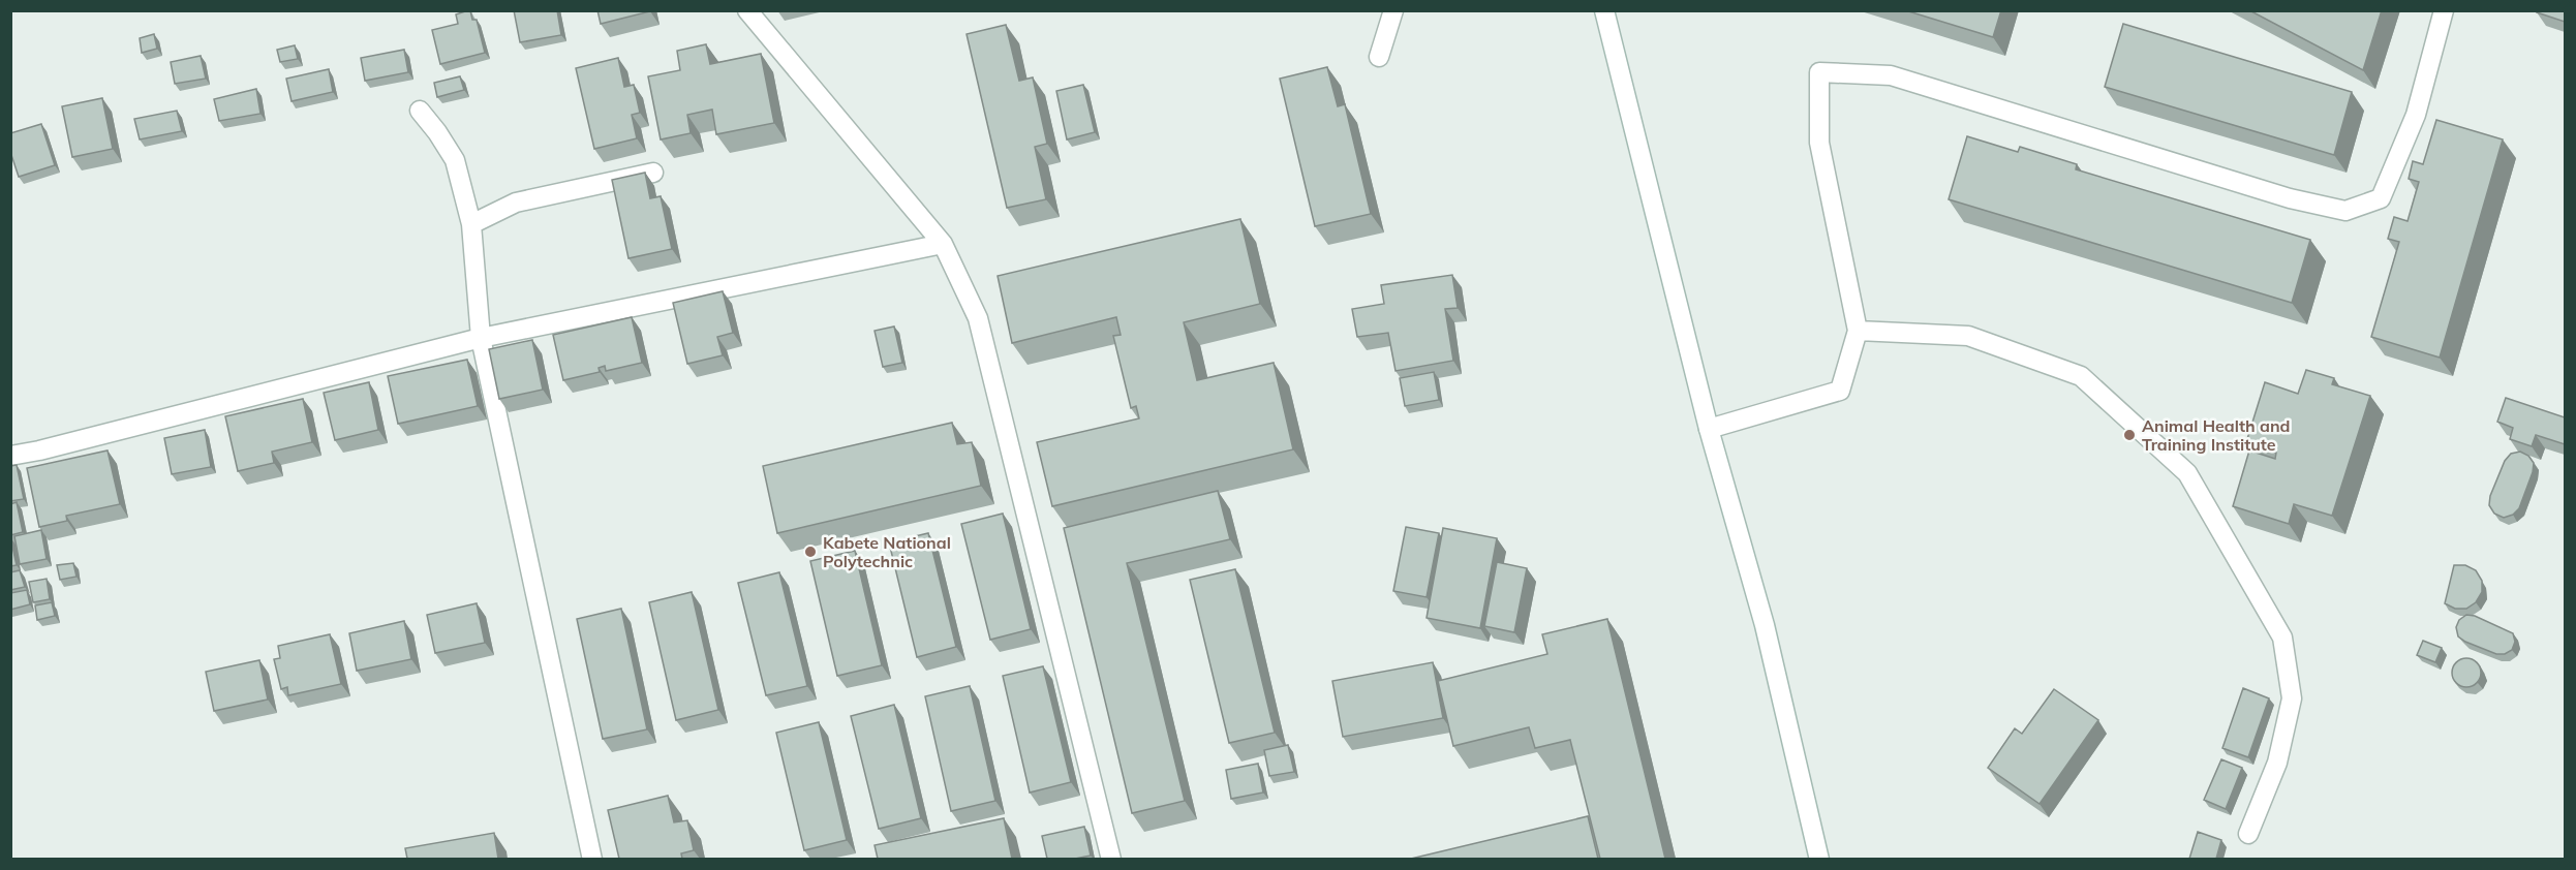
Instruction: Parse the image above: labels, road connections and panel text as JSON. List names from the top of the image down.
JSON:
{
  "places": ["Animal Health and Training Institute", "Kabete National Polytechnic"]
}
